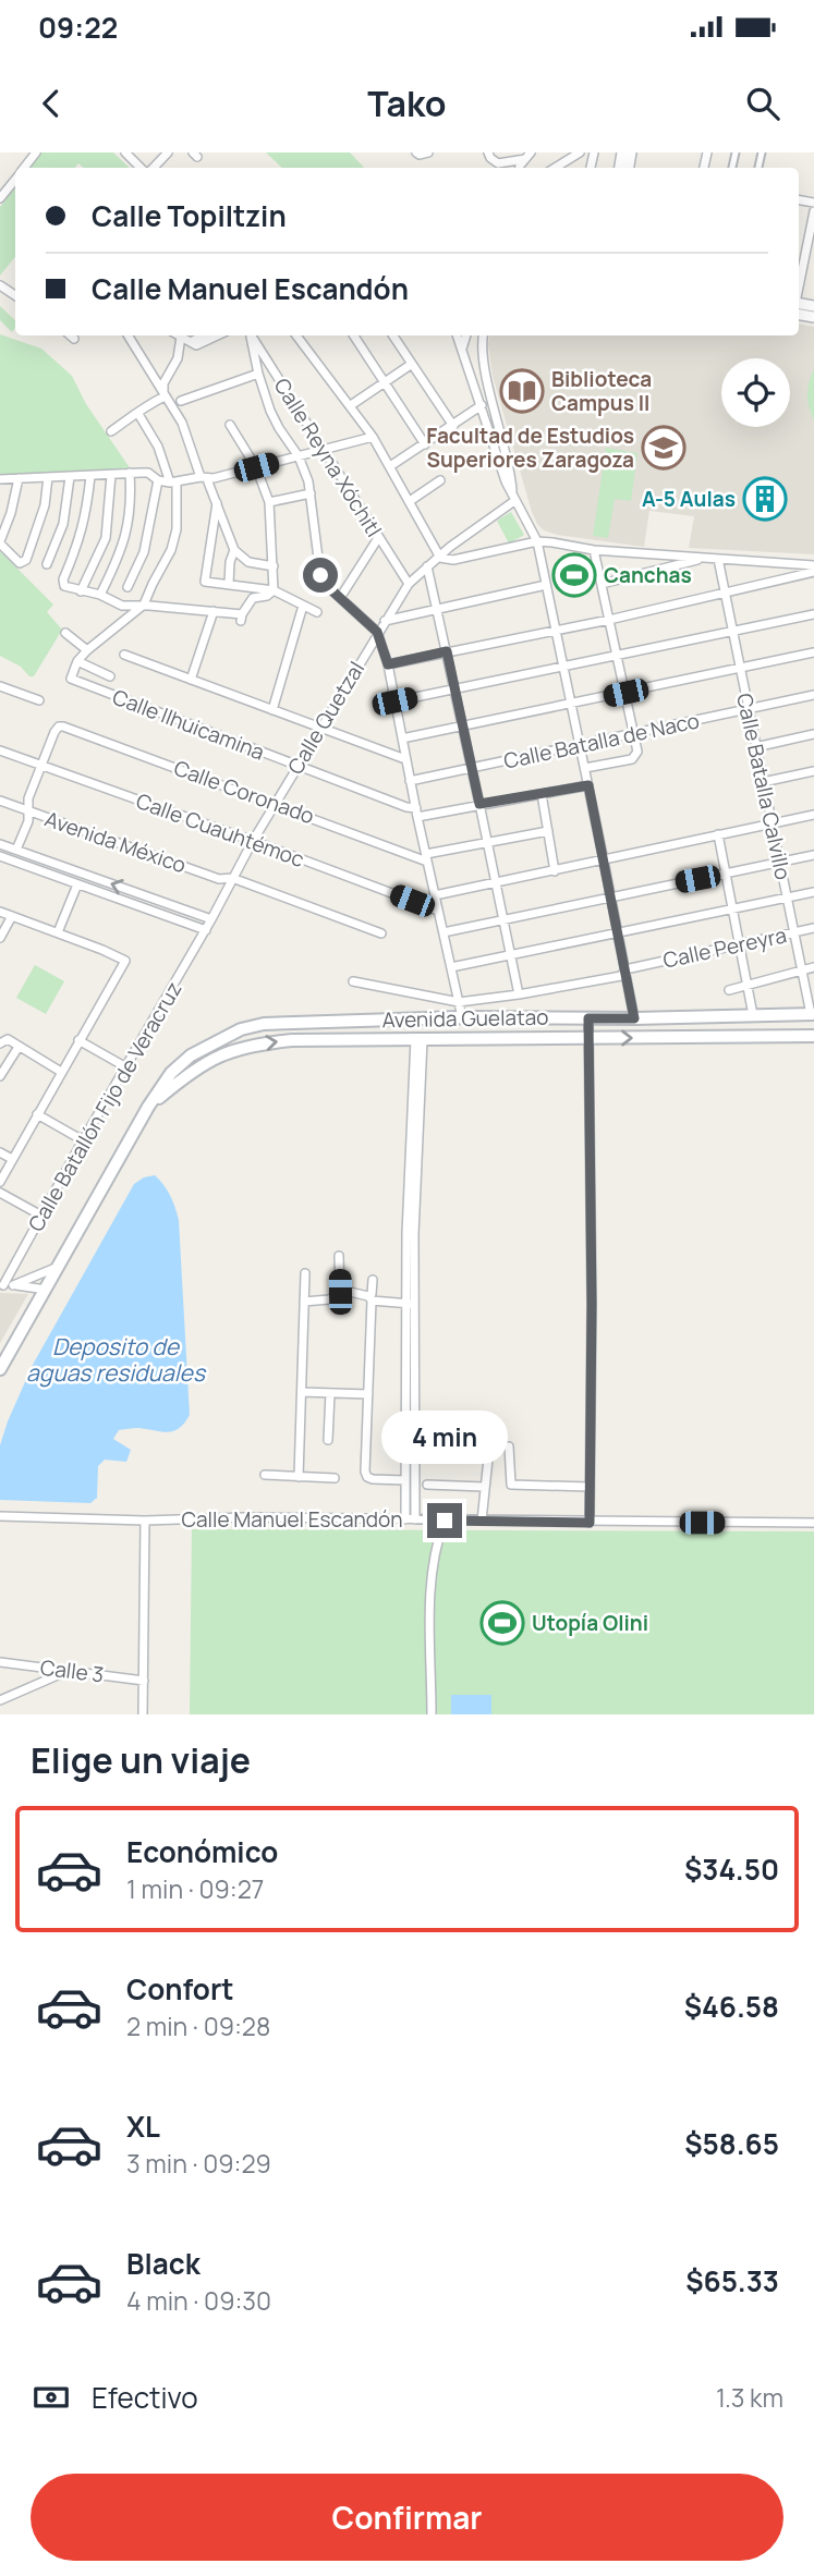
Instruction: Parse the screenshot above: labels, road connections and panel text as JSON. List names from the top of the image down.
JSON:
{
  "streets": {
    "main road": ["Avenida Guelatao"],
    "street": [
      "Calle Reyna Xóchitl",
      "Calle Quetzal",
      "Calle Ilhuicamina",
      "Calle Batalla de Naco",
      "Calle Batalla Calvillo",
      "Calle Coronado",
      "Calle Cuauhtémoc",
      "Avenida México",
      "Calle Pereyra",
      "Calle Batallón Fijo de Veracruz",
      "Calle Manuel Escandón",
      "Calle 3"
    ]
  },
  "crossings": [
    ["Calle Reyna Xóchitl", "Calle Quetzal"],
    ["Calle Quetzal", "Calle Ilhuicamina"],
    ["Calle Quetzal", "Calle Coronado"],
    ["Calle Quetzal", "Calle Cuauhtémoc"],
    ["Calle Quetzal", "Avenida México"],
    ["Calle Quetzal", "Calle Batallón Fijo de Veracruz"],
    ["Calle Batalla de Naco", "Calle Batalla Calvillo"],
    ["Calle Batalla Calvillo", "Calle Pereyra"],
    ["Calle Batalla Calvillo", "Avenida Guelatao"],
    ["Calle Coronado", "Calle Cuauhtémoc"]
  ],
  "water": ["Deposito de aguas residuales"],
  "places": {
    "library": ["Biblioteca Campus II"],
    "school or university": ["Facultad de Estudios Superiores Zaragoza"],
    "building": ["A-5 Aulas"],
    "sports": ["Canchas", "Utopía Olini"]
  },
  "page": {
    "status": "09:22",
    "header": "Tako",
    "banner": ["Calle Topiltzin", "Calle Manuel Escandón"],
    "bubble": "4 min",
    "heading": "Elige un viaje",
    "list": [
      {
        "name": "Económico",
        "note": "1 min · 09:27",
        "value": "$34.50"
      },
      {
        "name": "Confort",
        "note": "2 min · 09:28",
        "value": "$46.58"
      },
      {
        "name": "XL",
        "note": "3 min · 09:29",
        "value": "$58.65"
      },
      {
        "name": "Black",
        "note": "4 min · 09:30",
        "value": "$65.33"
      }
    ],
    "pay": ["Efectivo", "1.3 km"],
    "buttons": "Confirmar"
  }
}
